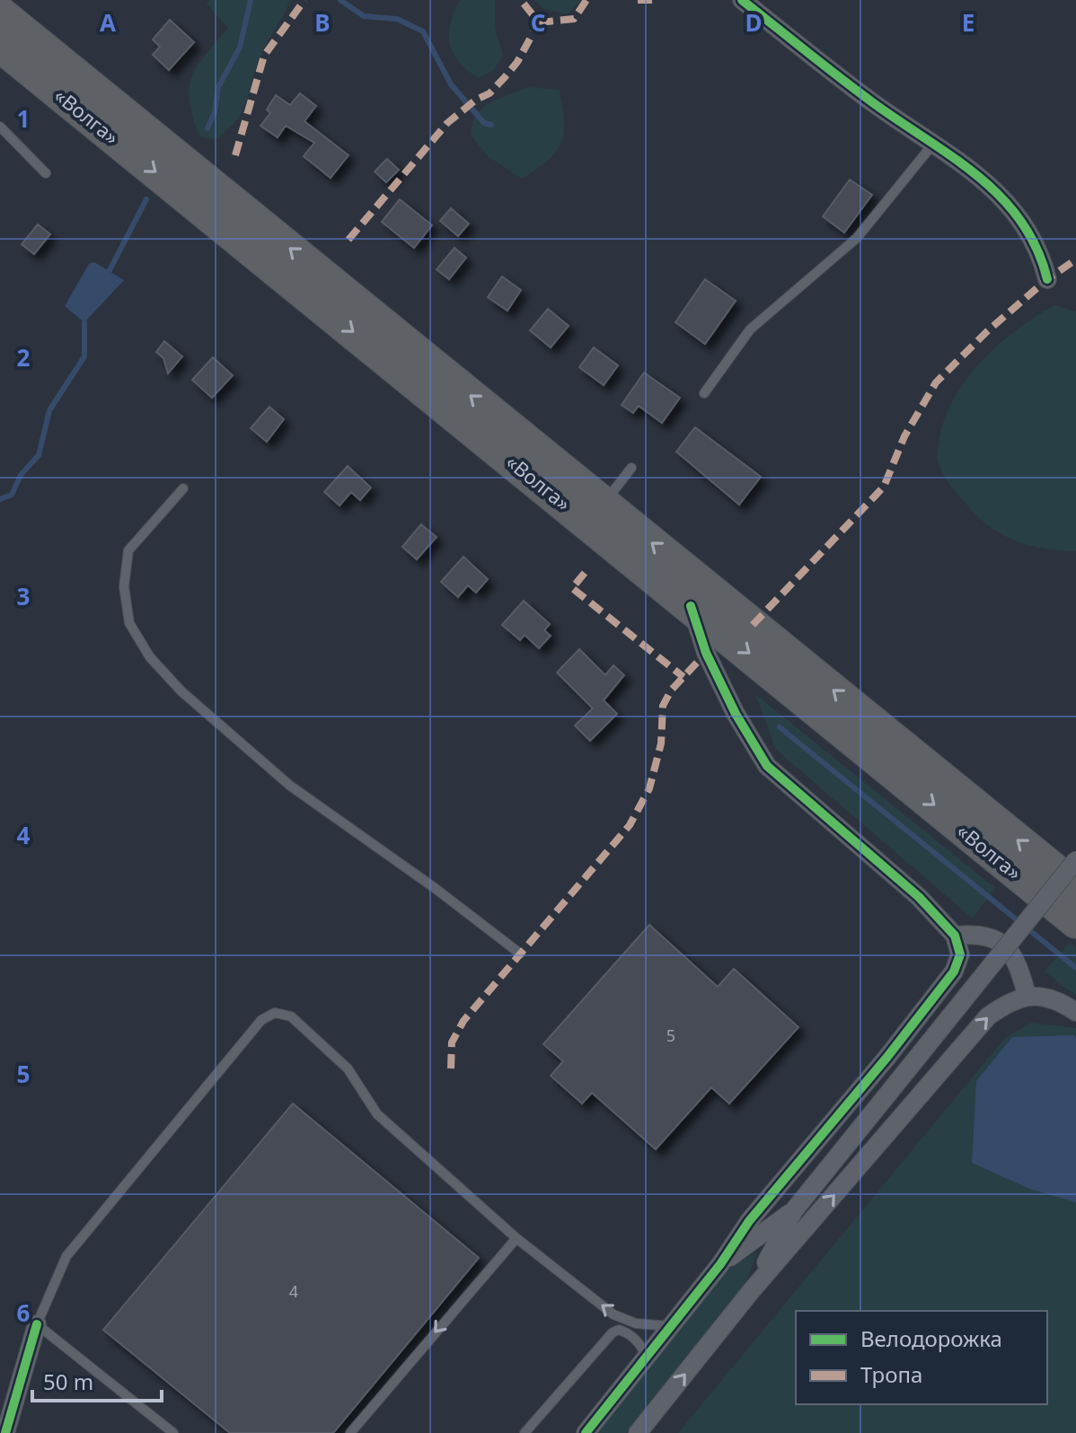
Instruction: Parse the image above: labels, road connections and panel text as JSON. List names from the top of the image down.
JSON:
{
  "streets": {
    "highway": ["«Волга»"]
  },
  "house_numbers": ["5", "4"],
  "legend": ["Велодорожка", "Тропа"],
  "scale_bar": "50 m",
  "grid": {
    "columns": [
      "A",
      "B",
      "C",
      "D",
      "E"
    ],
    "rows": [
      "1",
      "2",
      "3",
      "4",
      "5",
      "6"
    ]
  }
}
